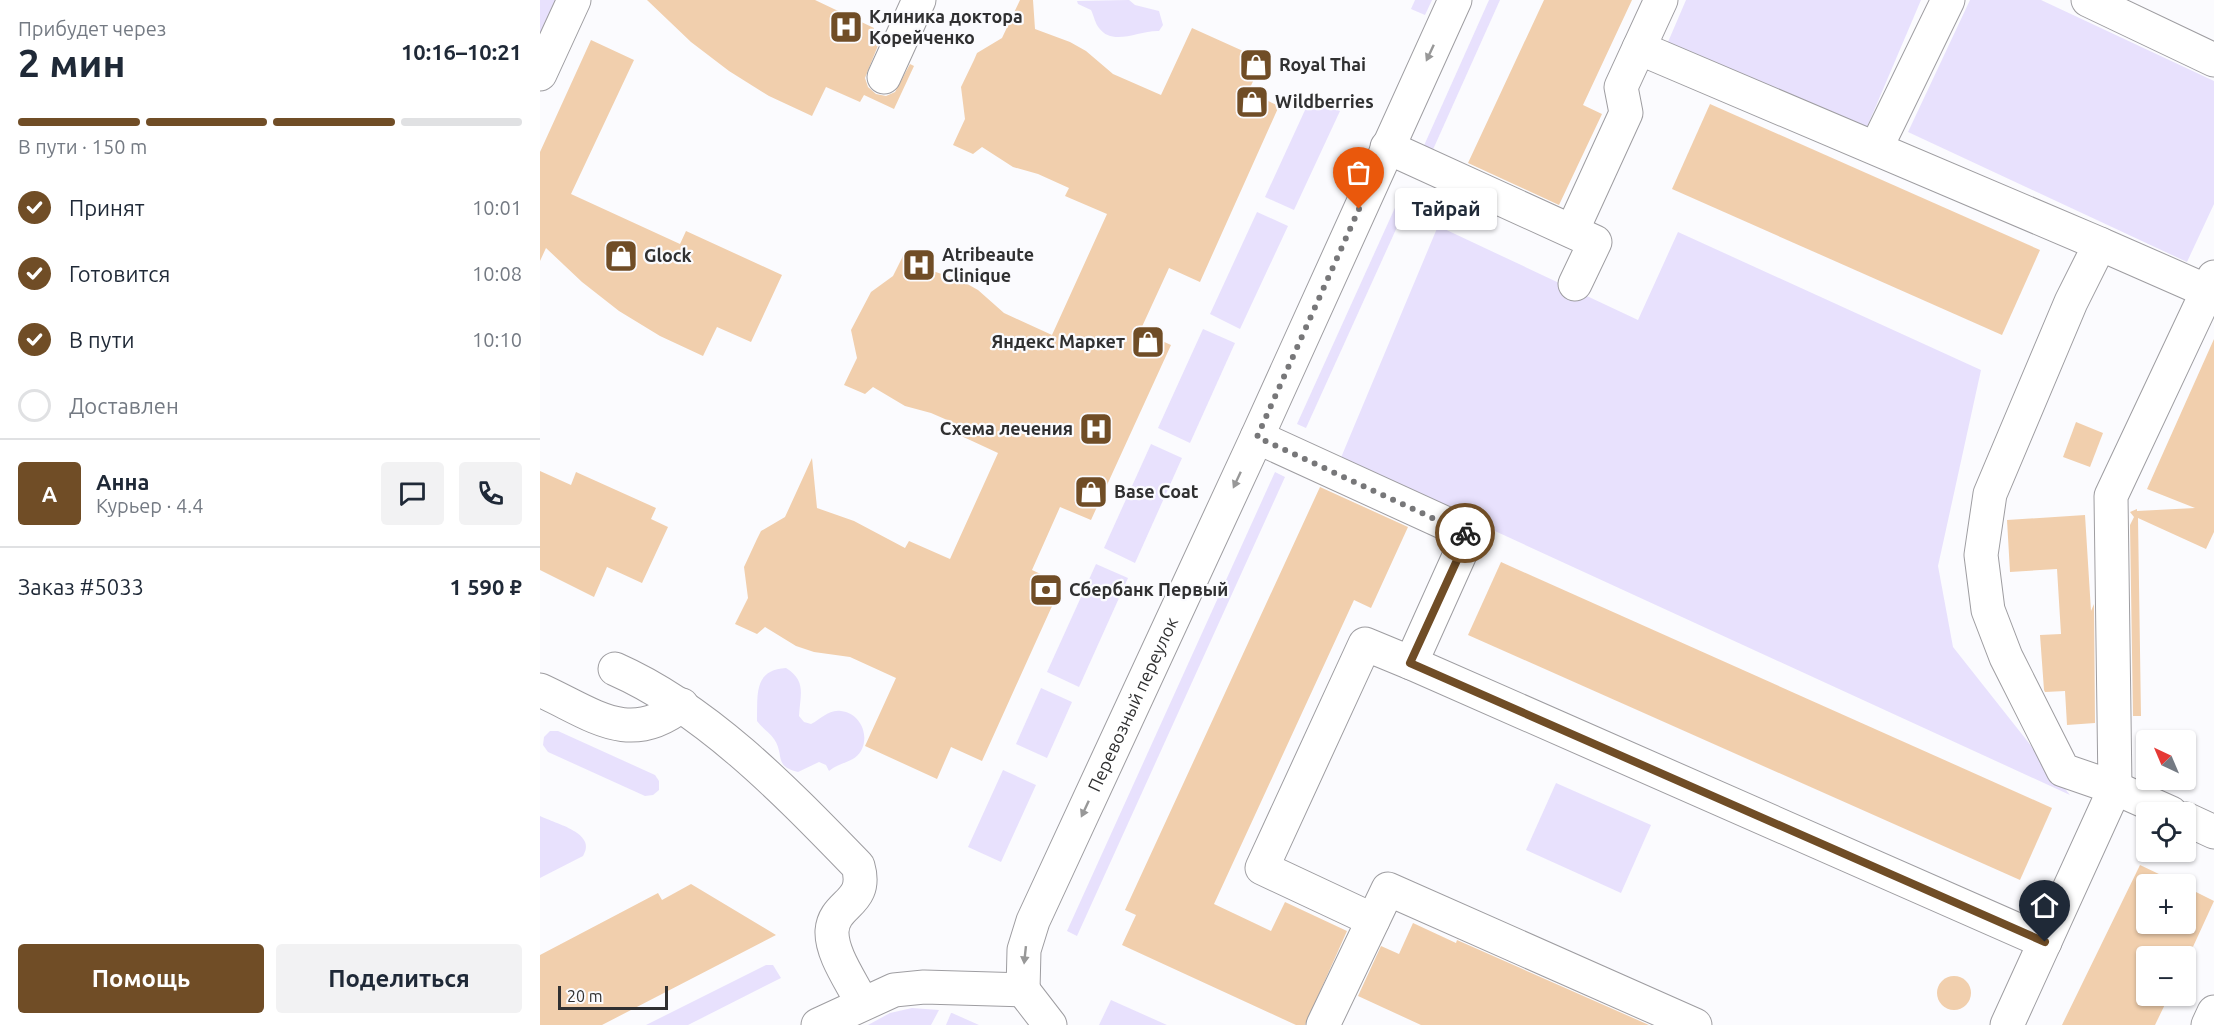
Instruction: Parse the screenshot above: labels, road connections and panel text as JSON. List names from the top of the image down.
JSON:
{
  "streets": {
    "street": ["Перевозный переулок"]
  },
  "one_way": ["Перевозный переулок"],
  "places": {
    "hospital": ["Клиника доктора Корейченко", "Atribeaute Clinique", "Схема лечения"],
    "shop": [
      "Royal Thai",
      "Wildberries",
      "Glock",
      "Яндекс Маркет",
      "Base Coat"
    ],
    "other": ["Тайрай"],
    "bank": ["Сбербанк Первый"]
  },
  "scale_bar": "20 m",
  "north": "top left",
  "page": {
    "heading": ["2 мин", "Прибудет через", "10:16–10:21"],
    "panel": [
      "Анна",
      "Курьер · 4.4",
      "Заказ #5033",
      "1 590 ₽"
    ],
    "bar": "В пути · 150 m",
    "list": [
      ["Принят", "10:01"],
      ["Готовится", "10:08"],
      ["В пути", "10:10"],
      "Доставлен"
    ],
    "bubble": "Тайрай",
    "round": "А",
    "map_buttons": ["+", "−"],
    "buttons": ["Помощь", "Поделиться"],
    "scale": "20 m"
  }
}
